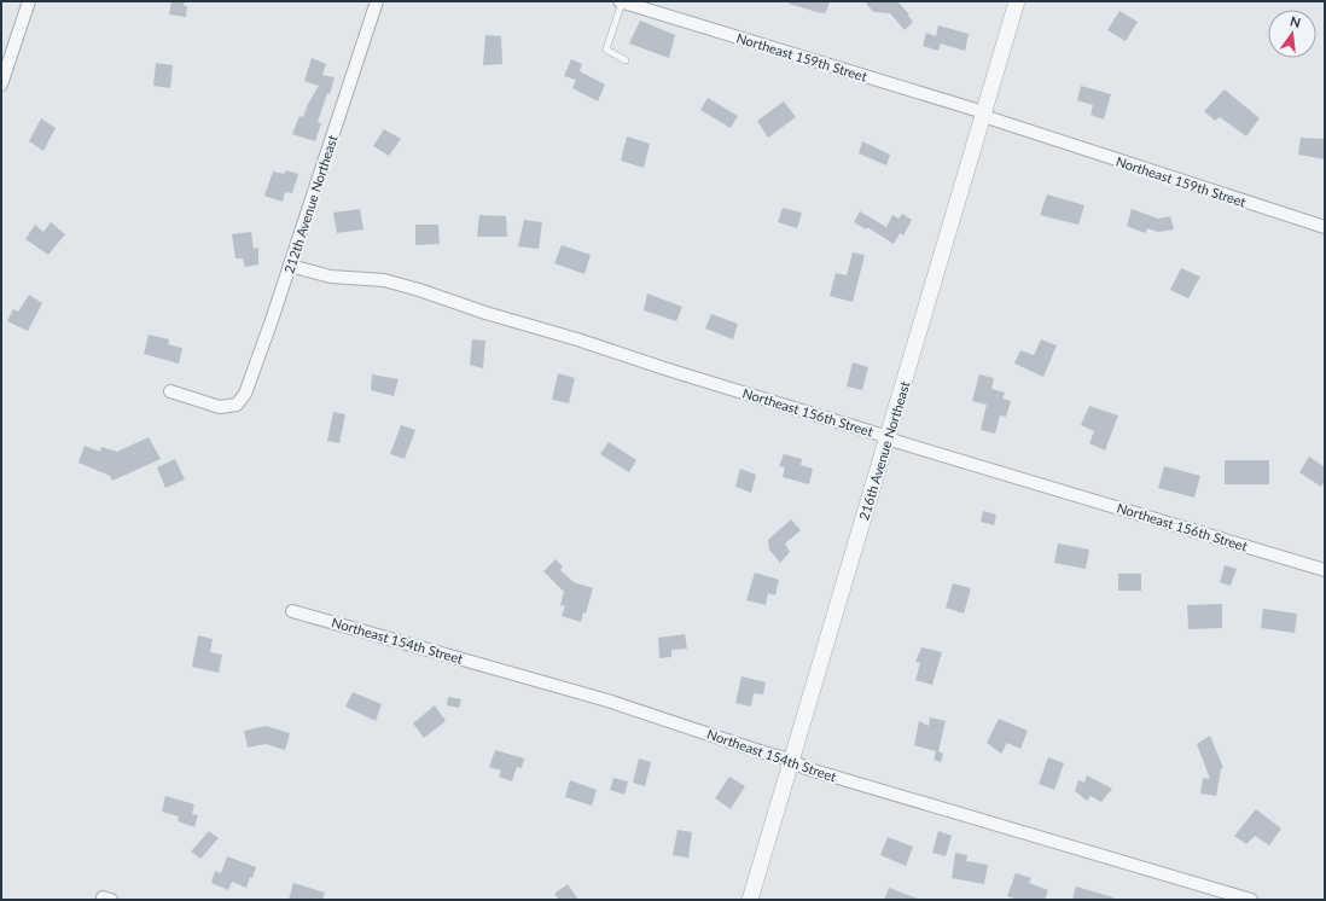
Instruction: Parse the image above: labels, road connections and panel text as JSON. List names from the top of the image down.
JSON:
{
  "streets": {
    "street": [
      "Northeast 159th Street",
      "212th Avenue Northeast",
      "Northeast 156th Street",
      "216th Avenue Northeast",
      "Northeast 154th Street"
    ]
  },
  "crossings": [
    ["Northeast 159th Street", "216th Avenue Northeast"],
    ["212th Avenue Northeast", "Northeast 156th Street"],
    ["Northeast 156th Street", "216th Avenue Northeast"],
    ["216th Avenue Northeast", "Northeast 154th Street"]
  ],
  "north": "top"
}
